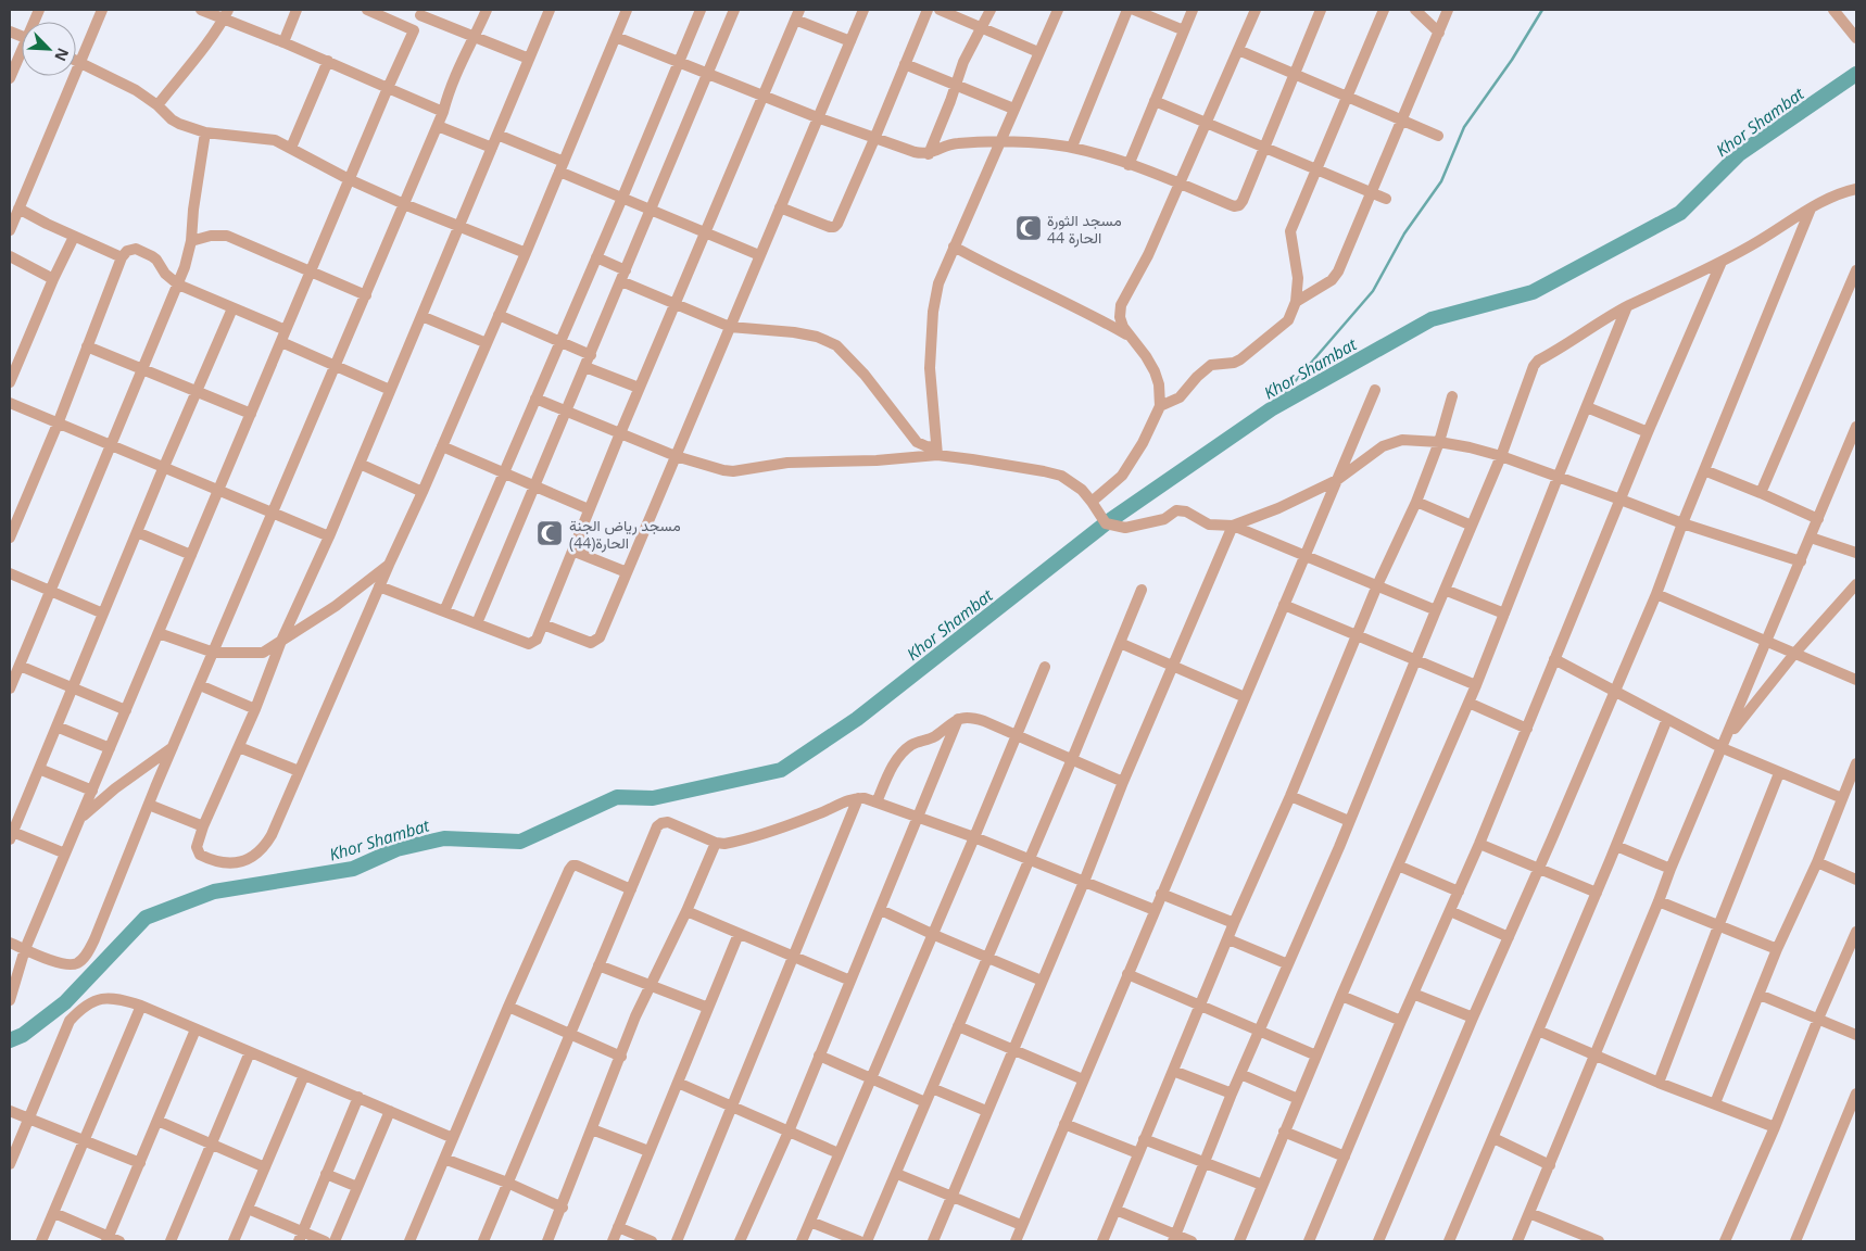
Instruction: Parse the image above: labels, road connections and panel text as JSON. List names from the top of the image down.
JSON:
{
  "water": ["Khor Shambat"],
  "places": {
    "mosque": ["مسجد الثورة الحارة 44", "مسجد رياض الجنة الحارة(44)"]
  },
  "north": "bottom right"
}
